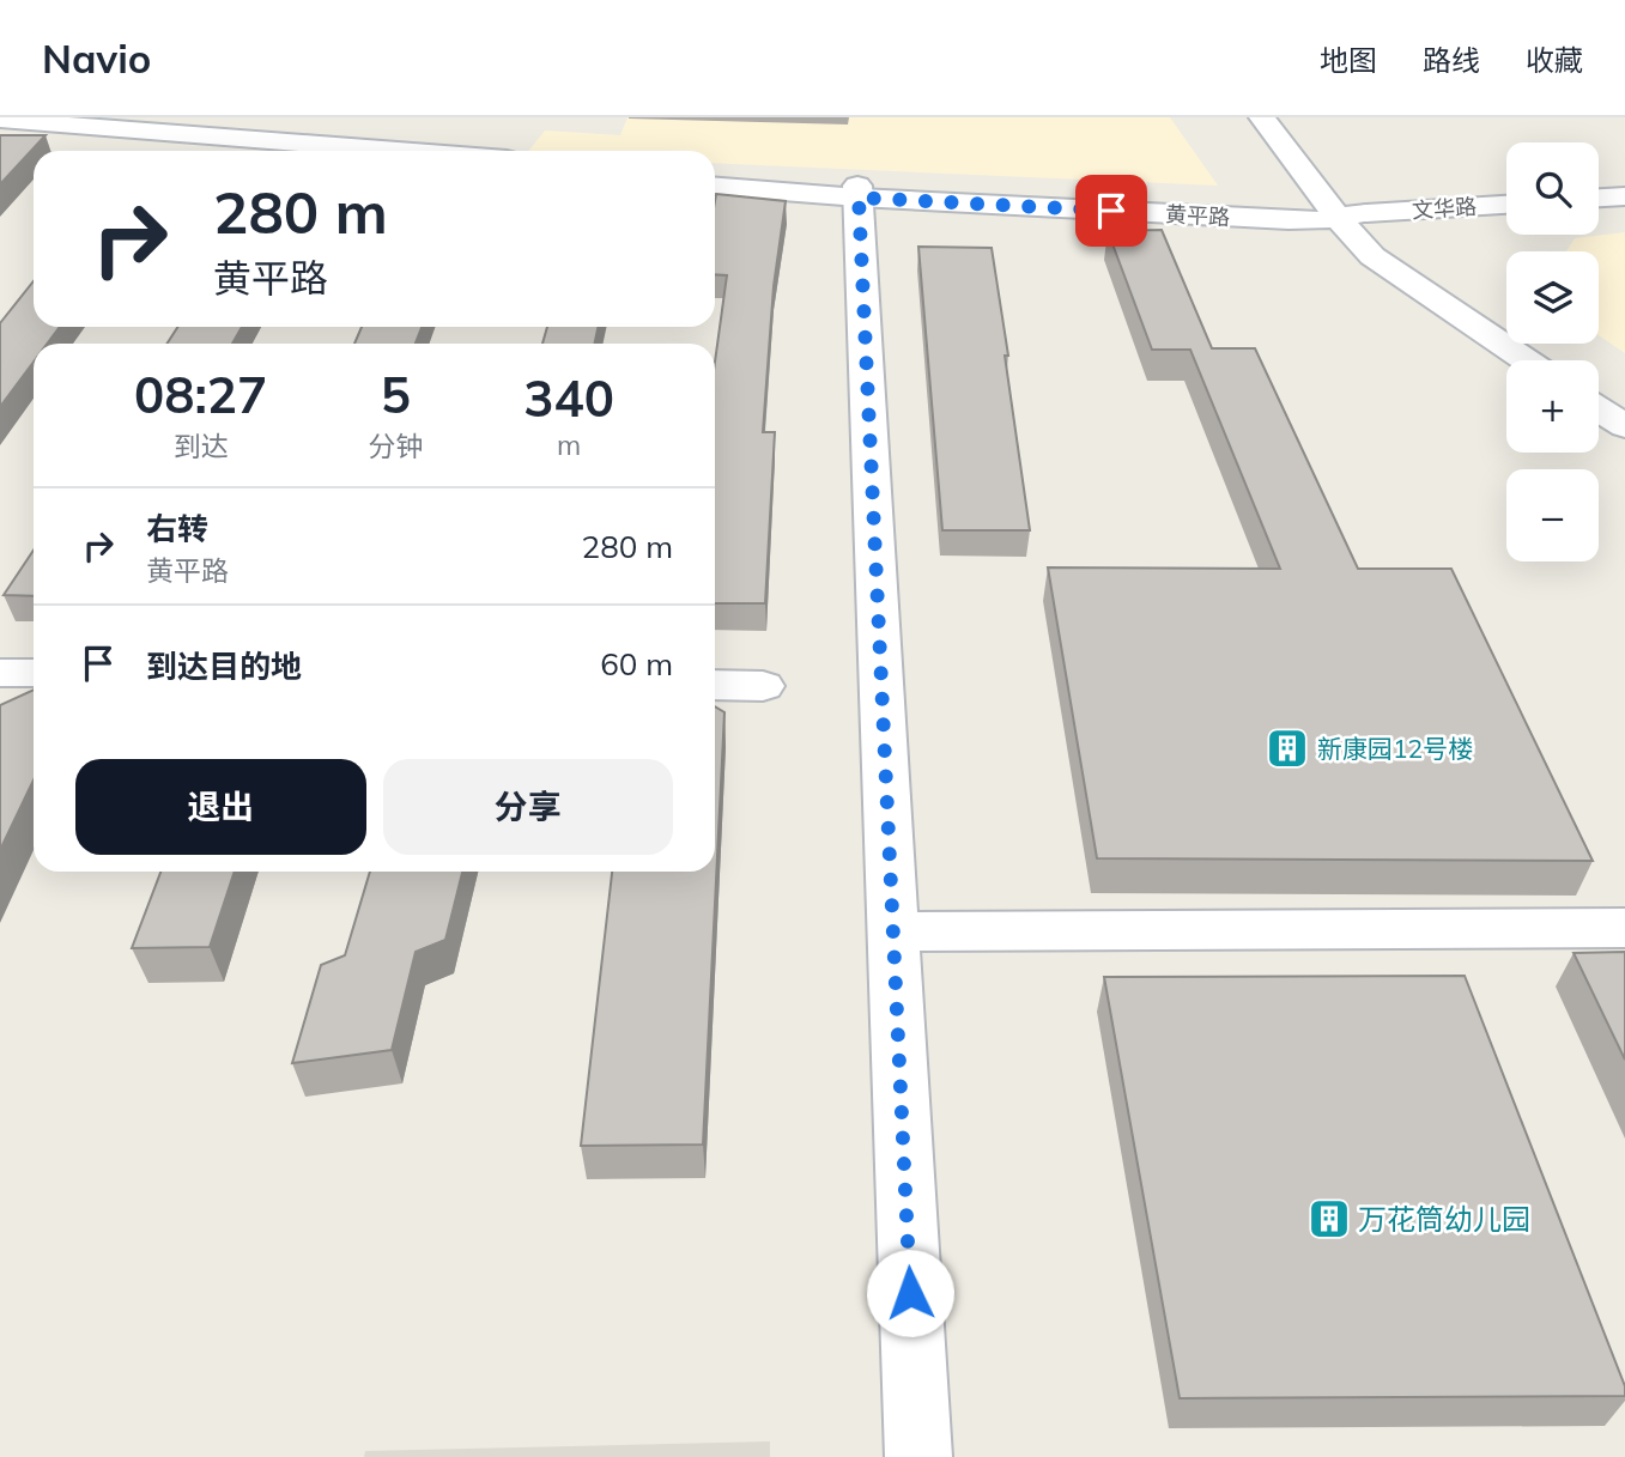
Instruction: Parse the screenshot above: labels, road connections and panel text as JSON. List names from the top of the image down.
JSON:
{
  "streets": {
    "main road": ["文华路", "黄平路"]
  },
  "crossings": [
    ["文华路", "黄平路"]
  ],
  "places": {
    "building": ["新康园12号楼", "万花筒幼儿园"]
  },
  "page": {
    "header": "Navio",
    "nav": ["地图", "路线", "收藏"],
    "map_buttons": ["+", "−"],
    "turn": ["280 m", "黄平路"],
    "eta": [
      "08:27",
      "到达",
      "5",
      "分钟",
      "340",
      "m"
    ],
    "list": [
      {
        "name": "右转",
        "note": "黄平路",
        "value": "280 m"
      },
      {
        "name": "到达目的地",
        "value": "60 m"
      }
    ],
    "buttons": ["退出", "分享"]
  }
}
